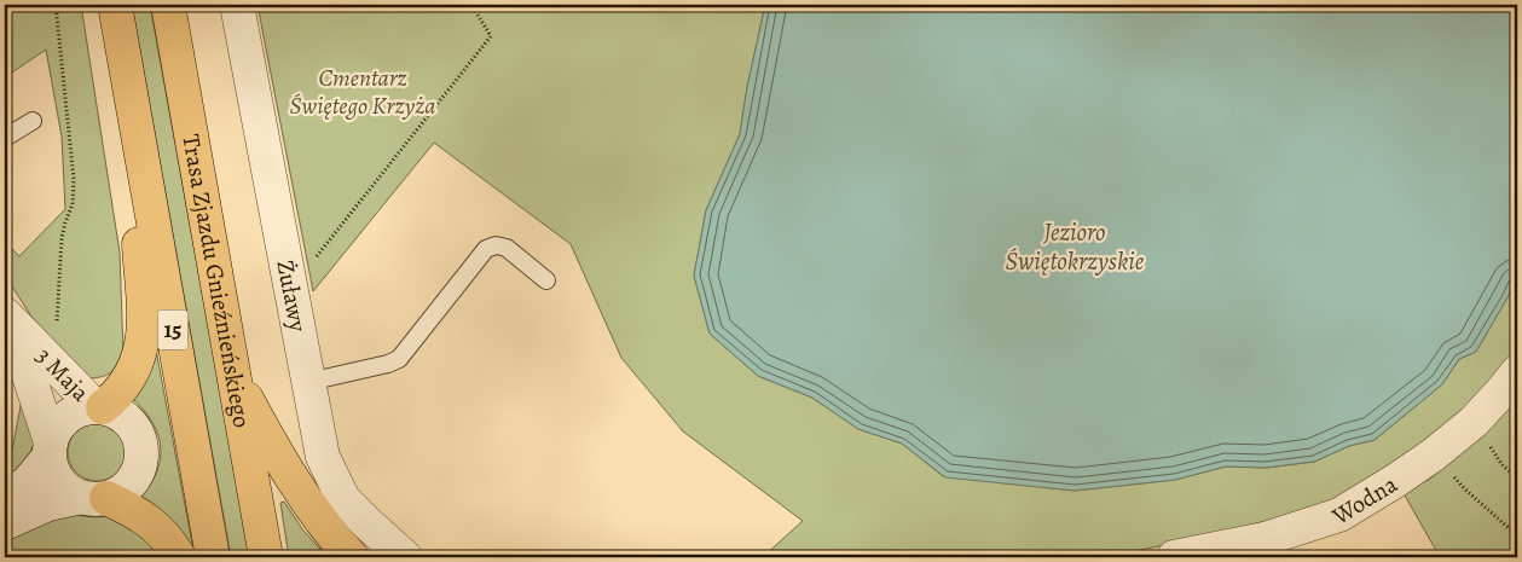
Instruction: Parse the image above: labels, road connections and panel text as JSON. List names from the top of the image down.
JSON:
{
  "streets": {
    "main road": ["Trasa Zjazdu Gnieźnieńskiego", "15"],
    "street": ["Żuławy", "3 Maja", "Wodna"]
  },
  "water": ["Jezioro Świętokrzyskie"],
  "parks": ["Cmentarz Świętego Krzyża"]
}
